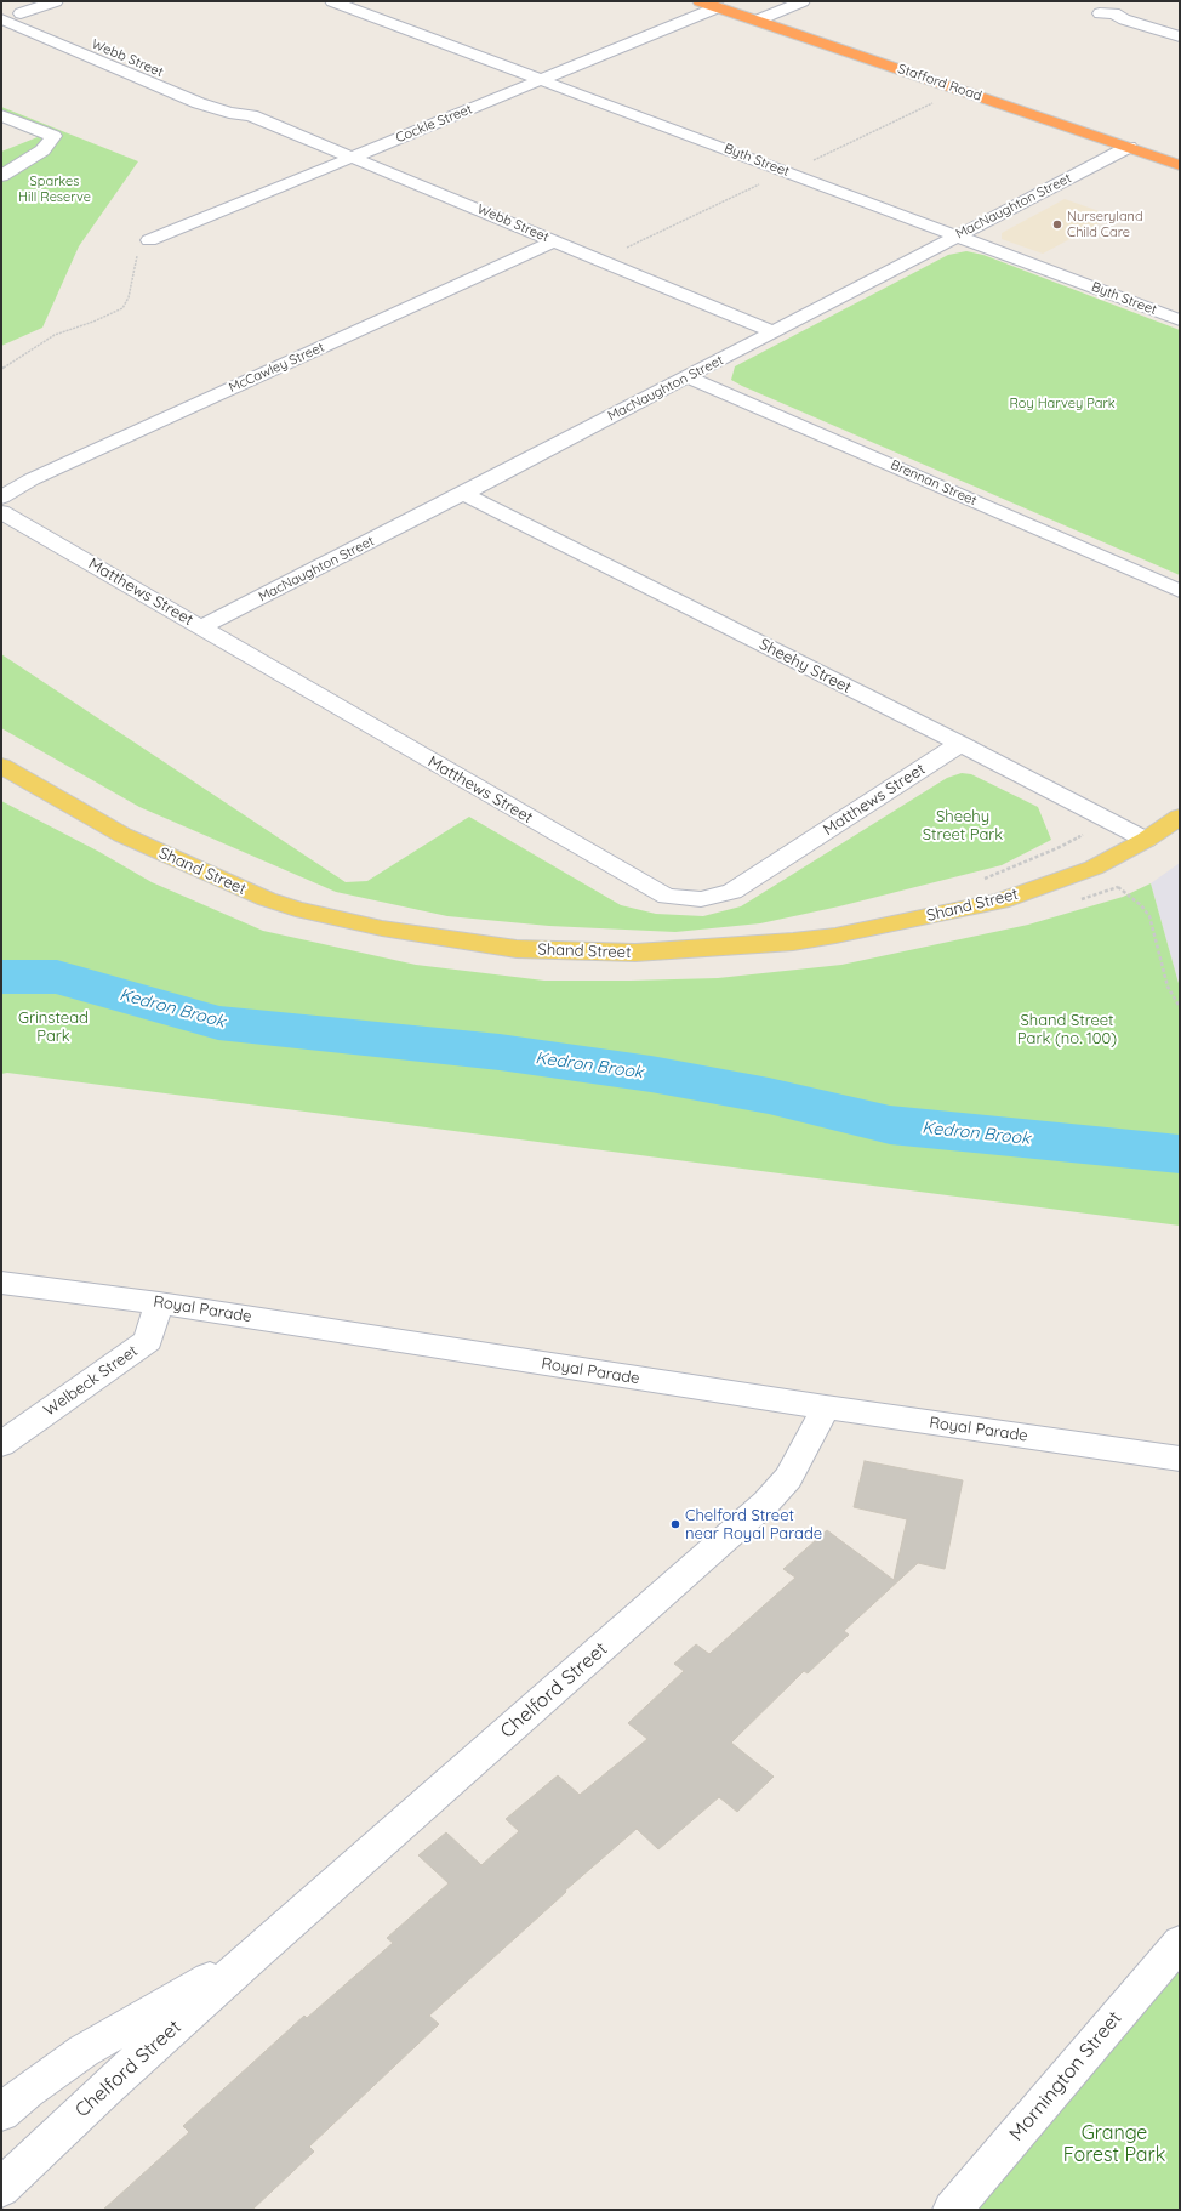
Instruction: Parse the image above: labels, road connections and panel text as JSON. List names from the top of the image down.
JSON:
{
  "streets": {
    "highway": ["Stafford Road"],
    "main road": ["Shand Street"],
    "street": [
      "Webb Street",
      "Cockle Street",
      "Byth Street",
      "MacNaughton Street",
      "McCawley Street",
      "Brennan Street",
      "Matthews Street",
      "Sheehy Street",
      "Royal Parade",
      "Welbeck Street",
      "Chelford Street",
      "Mornington Street"
    ]
  },
  "crossings": [
    ["Webb Street", "Cockle Street"],
    ["Webb Street", "MacNaughton Street"],
    ["Webb Street", "McCawley Street"],
    ["Stafford Road", "Cockle Street"],
    ["Stafford Road", "MacNaughton Street"],
    ["Cockle Street", "Byth Street"],
    ["Byth Street", "MacNaughton Street"],
    ["MacNaughton Street", "Brennan Street"],
    ["MacNaughton Street", "Matthews Street"],
    ["MacNaughton Street", "Sheehy Street"],
    ["Matthews Street", "Sheehy Street"],
    ["Sheehy Street", "Shand Street"],
    ["Royal Parade", "Welbeck Street"],
    ["Royal Parade", "Chelford Street"]
  ],
  "water": ["Kedron Brook"],
  "parks": [
    "Sparkes Hill Reserve",
    "Roy Harvey Park",
    "Sheehy Street Park",
    "Grinstead Park",
    "Shand Street Park (no. 100)",
    "Grange Forest Park"
  ],
  "places": ["Nurseryland Child Care", "Chelford Street near Royal Parade"]
}
